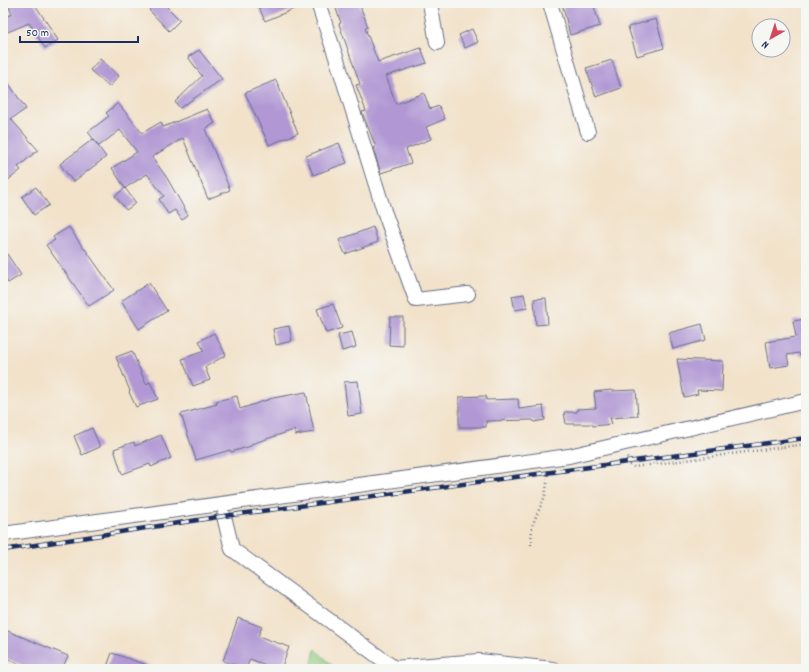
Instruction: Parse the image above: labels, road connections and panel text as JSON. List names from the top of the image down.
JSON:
{
  "scale_bar": "50 m",
  "north": "bottom left"
}
